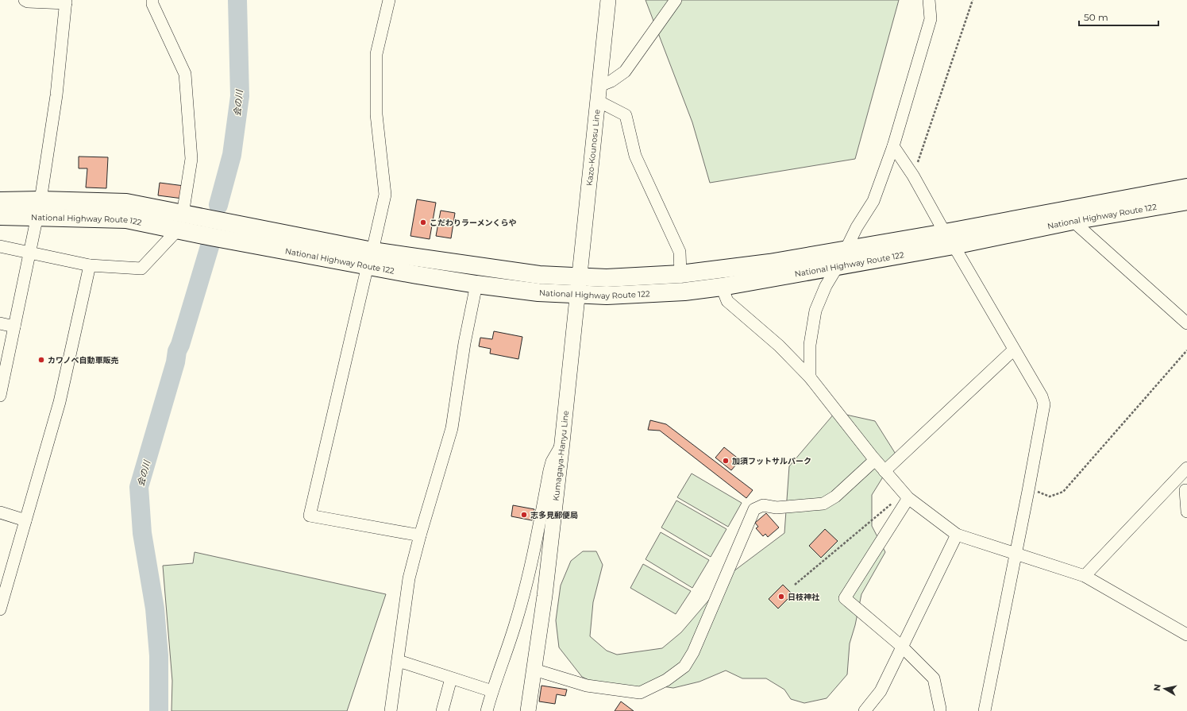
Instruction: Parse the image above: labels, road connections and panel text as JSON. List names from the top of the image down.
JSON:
{
  "streets": {
    "highway": ["National Highway Route 122"],
    "main road": ["Kazo-Kounosu Line", "Kumagaya-Hanyu Line"]
  },
  "crossings": [
    ["Kazo-Kounosu Line", "National Highway Route 122"],
    ["Kazo-Kounosu Line", "Kumagaya-Hanyu Line"],
    ["National Highway Route 122", "Kumagaya-Hanyu Line"]
  ],
  "water": ["会の川"],
  "places": [
    "こだわりラーメンくらや",
    "カワノベ自動車販売",
    "加須フットサルパーク",
    "志多見郵便局",
    "日枝神社"
  ],
  "scale_bar": "50 m",
  "north": "left"
}
